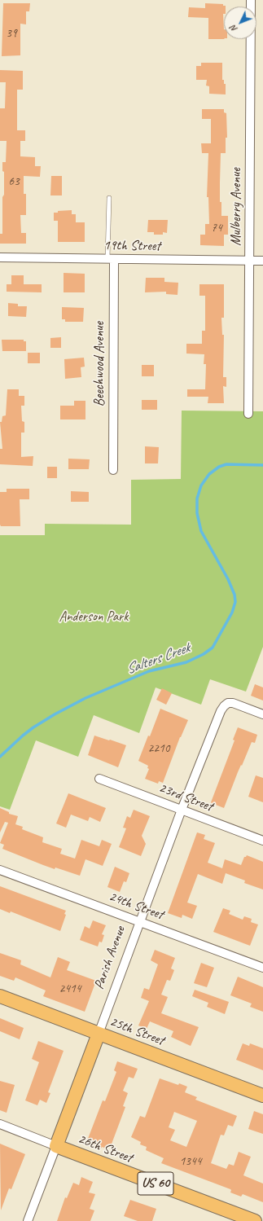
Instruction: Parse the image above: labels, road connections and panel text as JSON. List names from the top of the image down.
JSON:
{
  "streets": {
    "main road": [
      "Parish Avenue",
      "25th Street",
      "26th Street",
      "US 60"
    ],
    "street": [
      "Mulberry Avenue",
      "19th Street",
      "Beechwood Avenue",
      "23rd Street",
      "24th Street"
    ]
  },
  "crossings": [
    ["Mulberry Avenue", "19th Street"],
    ["19th Street", "Beechwood Avenue"],
    ["23rd Street", "Parish Avenue"],
    ["24th Street", "Parish Avenue"],
    ["Parish Avenue", "25th Street"],
    ["Parish Avenue", "26th Street"]
  ],
  "water": ["Salters Creek"],
  "parks": ["Anderson Park"],
  "house_numbers": [
    "39",
    "63",
    "74",
    "2210",
    "2414",
    "1344"
  ],
  "north": "bottom left"
}
